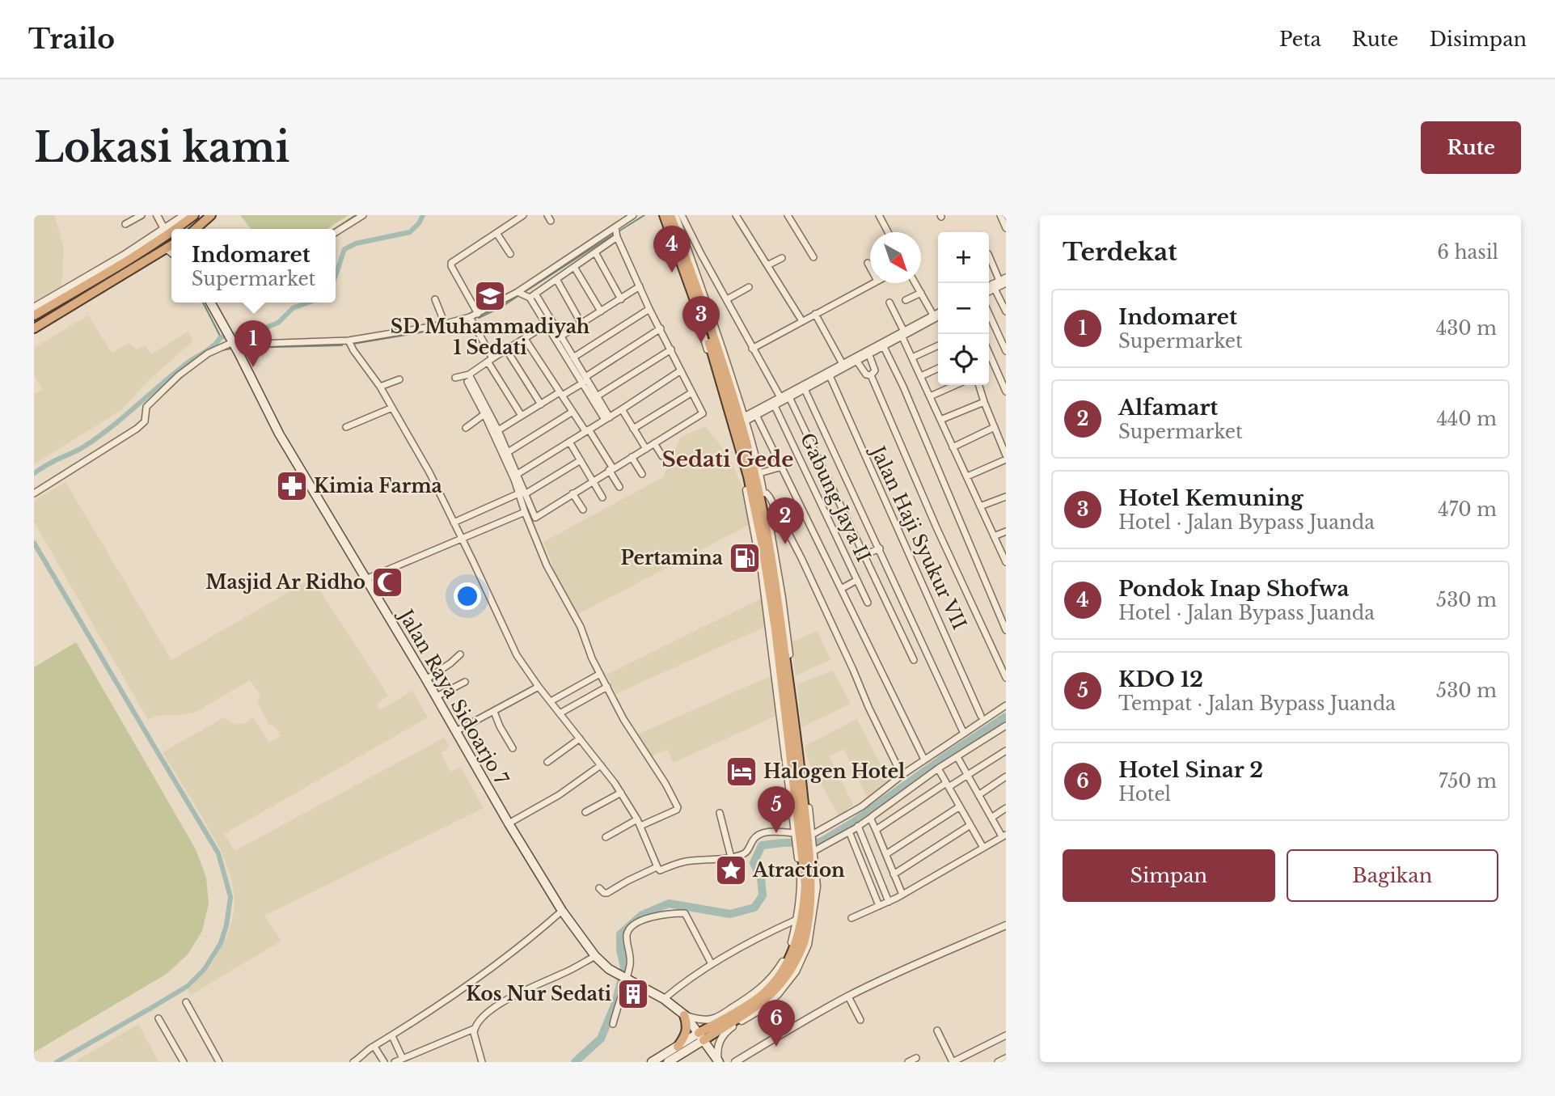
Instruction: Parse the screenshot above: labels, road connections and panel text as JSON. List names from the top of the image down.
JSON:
{
  "streets": {
    "main road": ["Jalan Raya Sidoarjo 7"],
    "street": ["Gabung Jaya II", "Jalan Haji Syukur VII"]
  },
  "districts": ["Sedati Gede"],
  "places": {
    "school or university": ["SD Muhammadiyah 1 Sedati"],
    "pharmacy": ["Kimia Farma"],
    "fuel station": ["Pertamina"],
    "mosque": ["Masjid Ar Ridho"],
    "hotel": ["Halogen Hotel"],
    "place": ["Atraction"],
    "building": ["Kos Nur Sedati"]
  },
  "north": "bottom right",
  "page": {
    "header": "Trailo",
    "nav": ["Peta", "Rute", "Disimpan"],
    "buttons": [
      "Rute",
      ["Simpan", "Bagikan"]
    ],
    "title": "Lokasi kami",
    "heading": ["Terdekat", "6 hasil"],
    "pins": [
      "4",
      "3",
      "1",
      "2",
      "5",
      "6"
    ],
    "popup": ["Indomaret", "Supermarket"],
    "map_buttons": ["+", "−"],
    "list": [
      {
        "mark": "1",
        "name": "Indomaret",
        "note": "Supermarket",
        "value": "430 m"
      },
      {
        "mark": "2",
        "name": "Alfamart",
        "note": "Supermarket",
        "value": "440 m"
      },
      {
        "mark": "3",
        "name": "Hotel Kemuning",
        "note": "Hotel · Jalan Bypass Juanda",
        "value": "470 m"
      },
      {
        "mark": "4",
        "name": "Pondok Inap Shofwa",
        "note": "Hotel · Jalan Bypass Juanda",
        "value": "530 m"
      },
      {
        "mark": "5",
        "name": "KDO 12",
        "note": "Tempat · Jalan Bypass Juanda",
        "value": "530 m"
      },
      {
        "mark": "6",
        "name": "Hotel Sinar 2",
        "note": "Hotel",
        "value": "750 m"
      }
    ]
  }
}
